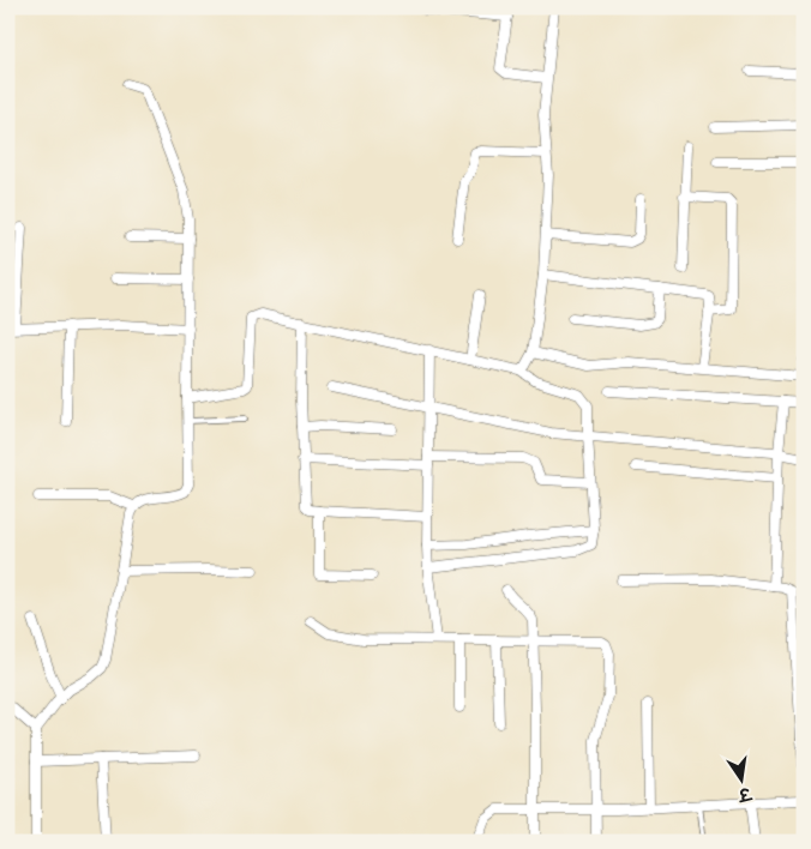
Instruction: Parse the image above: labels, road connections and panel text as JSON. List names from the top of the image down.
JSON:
{
  "north": "bottom"
}
